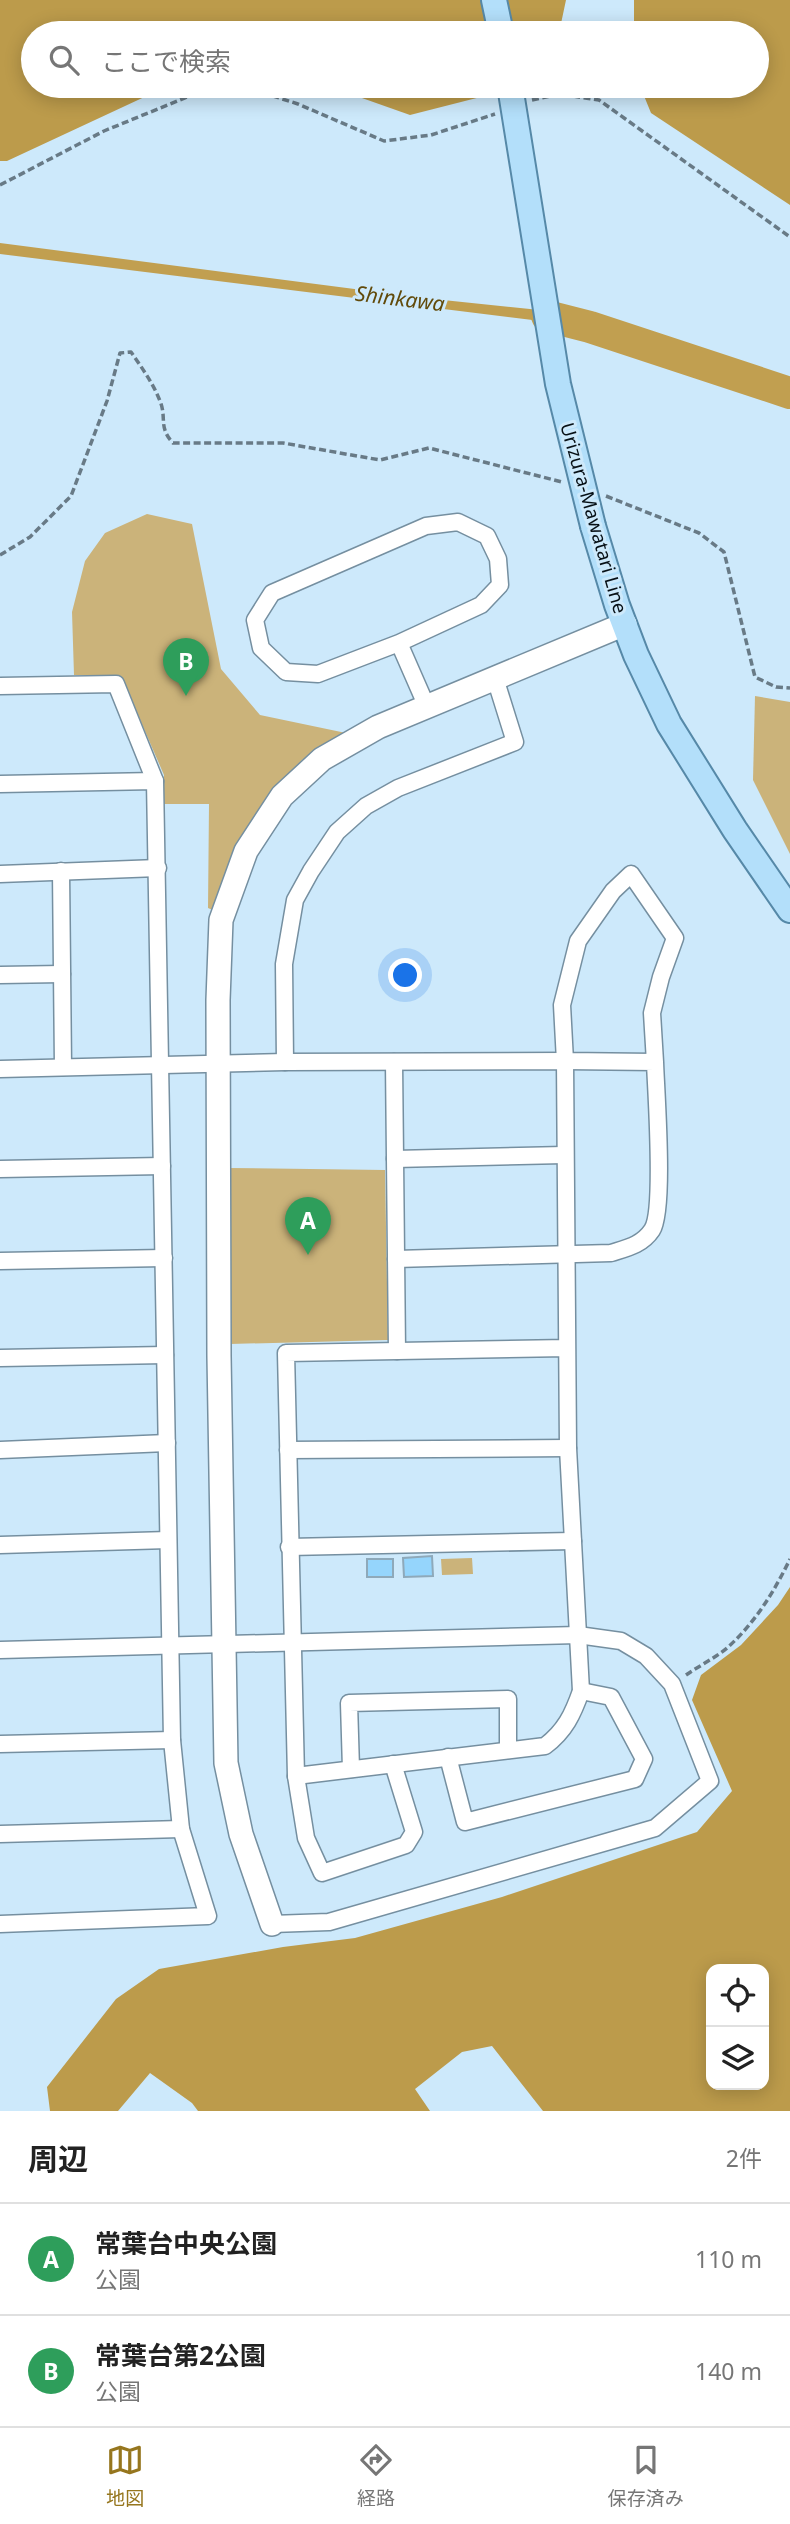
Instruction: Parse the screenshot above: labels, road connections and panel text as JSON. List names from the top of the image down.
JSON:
{
  "streets": {
    "main road": ["Urizura-Mawatari Line"]
  },
  "water": ["Shinkawa"],
  "page": {
    "search": "ここで検索",
    "pins": ["B", "A"],
    "heading": ["周辺", "2件"],
    "list": [
      {
        "mark": "A",
        "name": "常葉台中央公園",
        "note": "公園",
        "value": "110 m"
      },
      {
        "mark": "B",
        "name": "常葉台第2公園",
        "note": "公園",
        "value": "140 m"
      }
    ],
    "nav": ["地図", "経路", "保存済み"]
  }
}
